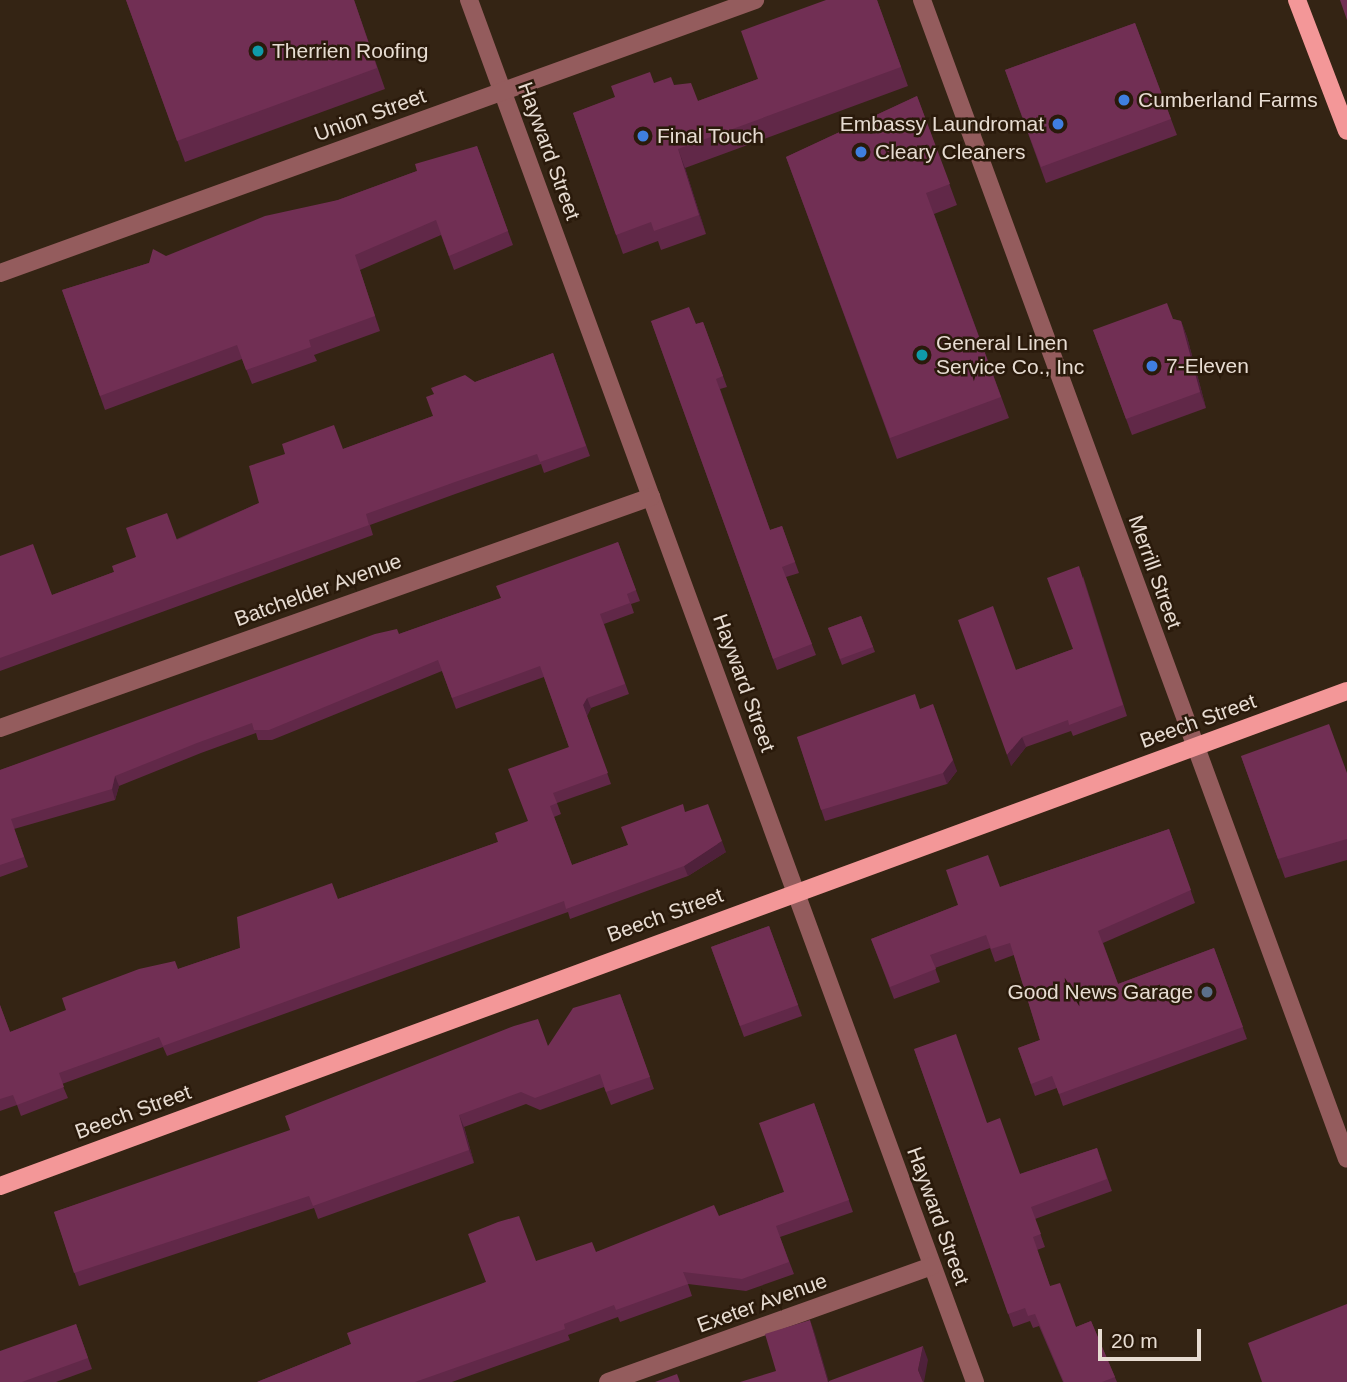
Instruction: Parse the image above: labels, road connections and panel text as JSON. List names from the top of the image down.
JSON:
{
  "streets": {
    "main road": ["Beech Street"],
    "street": [
      "Union Street",
      "Hayward Street",
      "Merrill Street",
      "Batchelder Avenue",
      "Exeter Avenue"
    ]
  },
  "crossings": [
    ["Union Street", "Hayward Street"],
    ["Hayward Street", "Batchelder Avenue"],
    ["Hayward Street", "Beech Street"],
    ["Hayward Street", "Exeter Avenue"],
    ["Merrill Street", "Beech Street"]
  ],
  "places": [
    "Therrien Roofing",
    "Cumberland Farms",
    "Embassy Laundromat",
    "Final Touch",
    "Cleary Cleaners",
    "General Linen Service Co., Inc",
    "7-Eleven",
    "Good News Garage"
  ],
  "scale_bar": "20 m"
}
